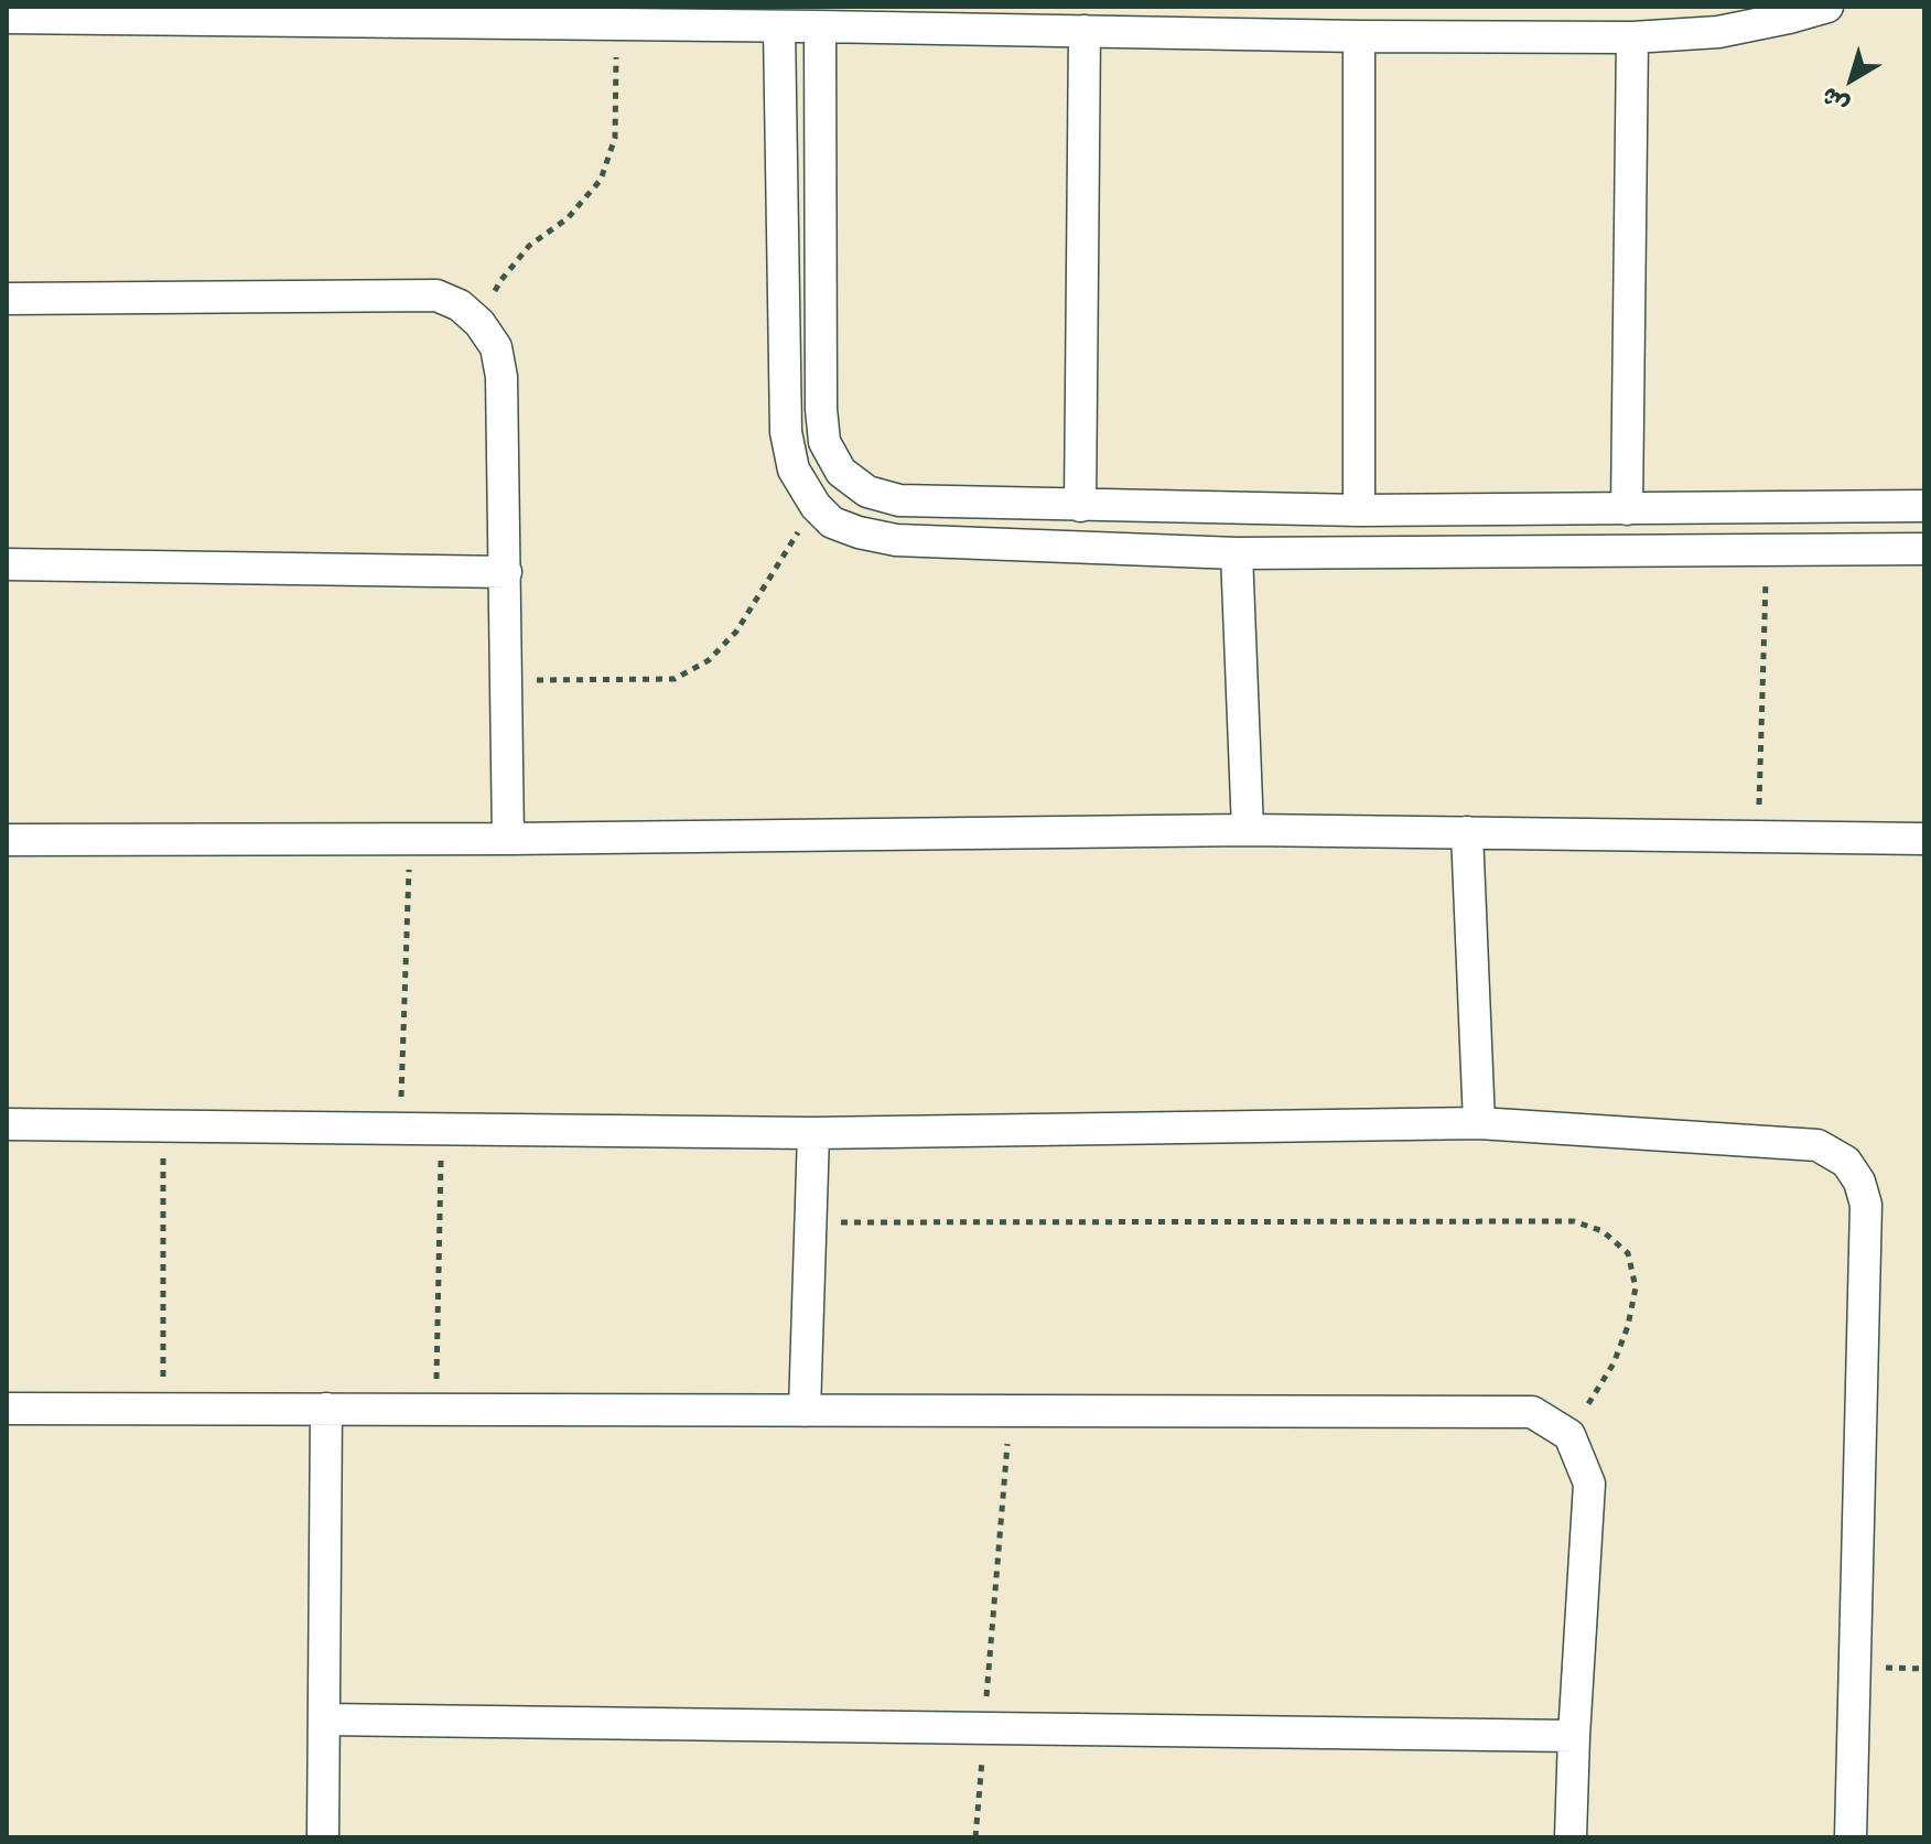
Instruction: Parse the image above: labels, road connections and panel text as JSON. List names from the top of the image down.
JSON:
{
  "north": "bottom left"
}
